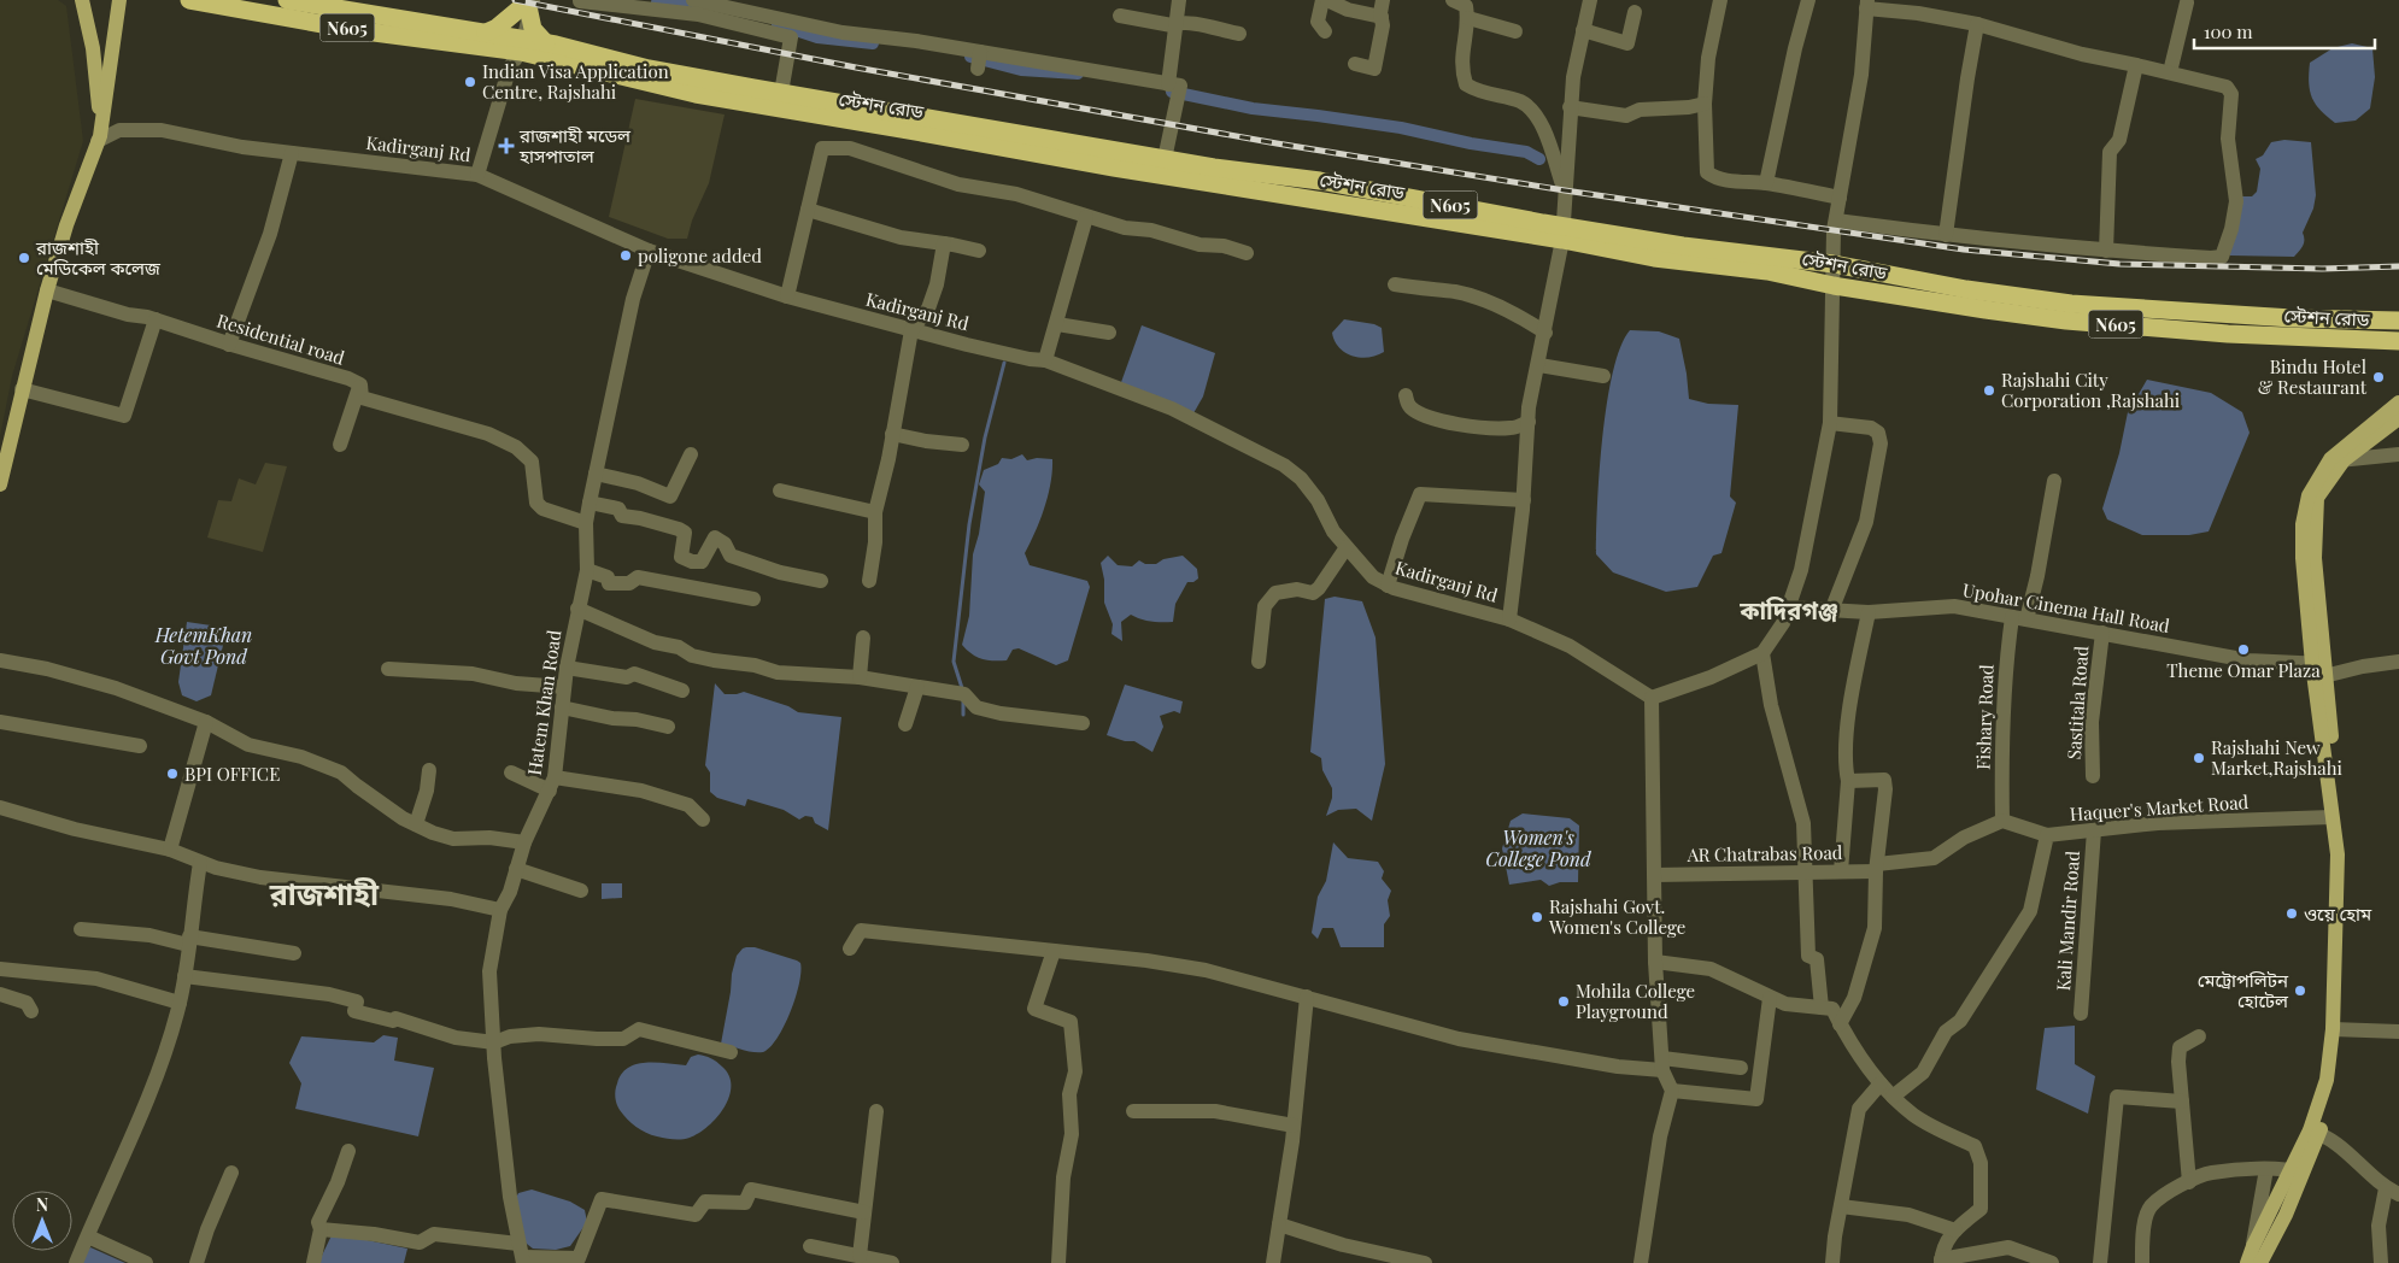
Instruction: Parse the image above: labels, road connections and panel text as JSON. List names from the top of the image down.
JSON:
{
  "streets": {
    "highway": ["N605", "স্টেশন রোড"],
    "street": [
      "Kadirganj Rd",
      "Residential road",
      "Upohar Cinema Hall Road",
      "Hatem Khan Road",
      "Sastitala Road",
      "Fishary Road",
      "Haquer's Market Road",
      "AR Chatrabas Road",
      "Kali Mandir Road"
    ]
  },
  "crossings": [
    ["N605", "স্টেশন রোড"],
    ["Kadirganj Rd", "Hatem Khan Road"],
    ["Residential road", "Hatem Khan Road"],
    ["Upohar Cinema Hall Road", "Sastitala Road"],
    ["Upohar Cinema Hall Road", "Fishary Road"],
    ["Fishary Road", "AR Chatrabas Road"],
    ["Haquer's Market Road", "Kali Mandir Road"]
  ],
  "districts": ["কাদিরগঞ্জ", "রাজশাহী"],
  "water": ["HetemKhan Govt Pond", "Women's College Pond"],
  "places": {
    "other": [
      "Indian Visa Application Centre, Rajshahi",
      "poligone added",
      "রাজশাহী মেডিকেল কলেজ",
      "Bindu Hotel & Restaurant",
      "Rajshahi City Corporation ,Rajshahi",
      "Theme Omar Plaza",
      "Rajshahi New Market,Rajshahi",
      "BPI OFFICE",
      "ওয়ে হোম",
      "Rajshahi Govt. Women's College",
      "মেট্রোপলিটন হোটেল",
      "Mohila College Playground"
    ],
    "health": ["রাজশাহী মডেল হাসপাতাল"]
  },
  "scale_bar": "100 m",
  "north": "top"
}
